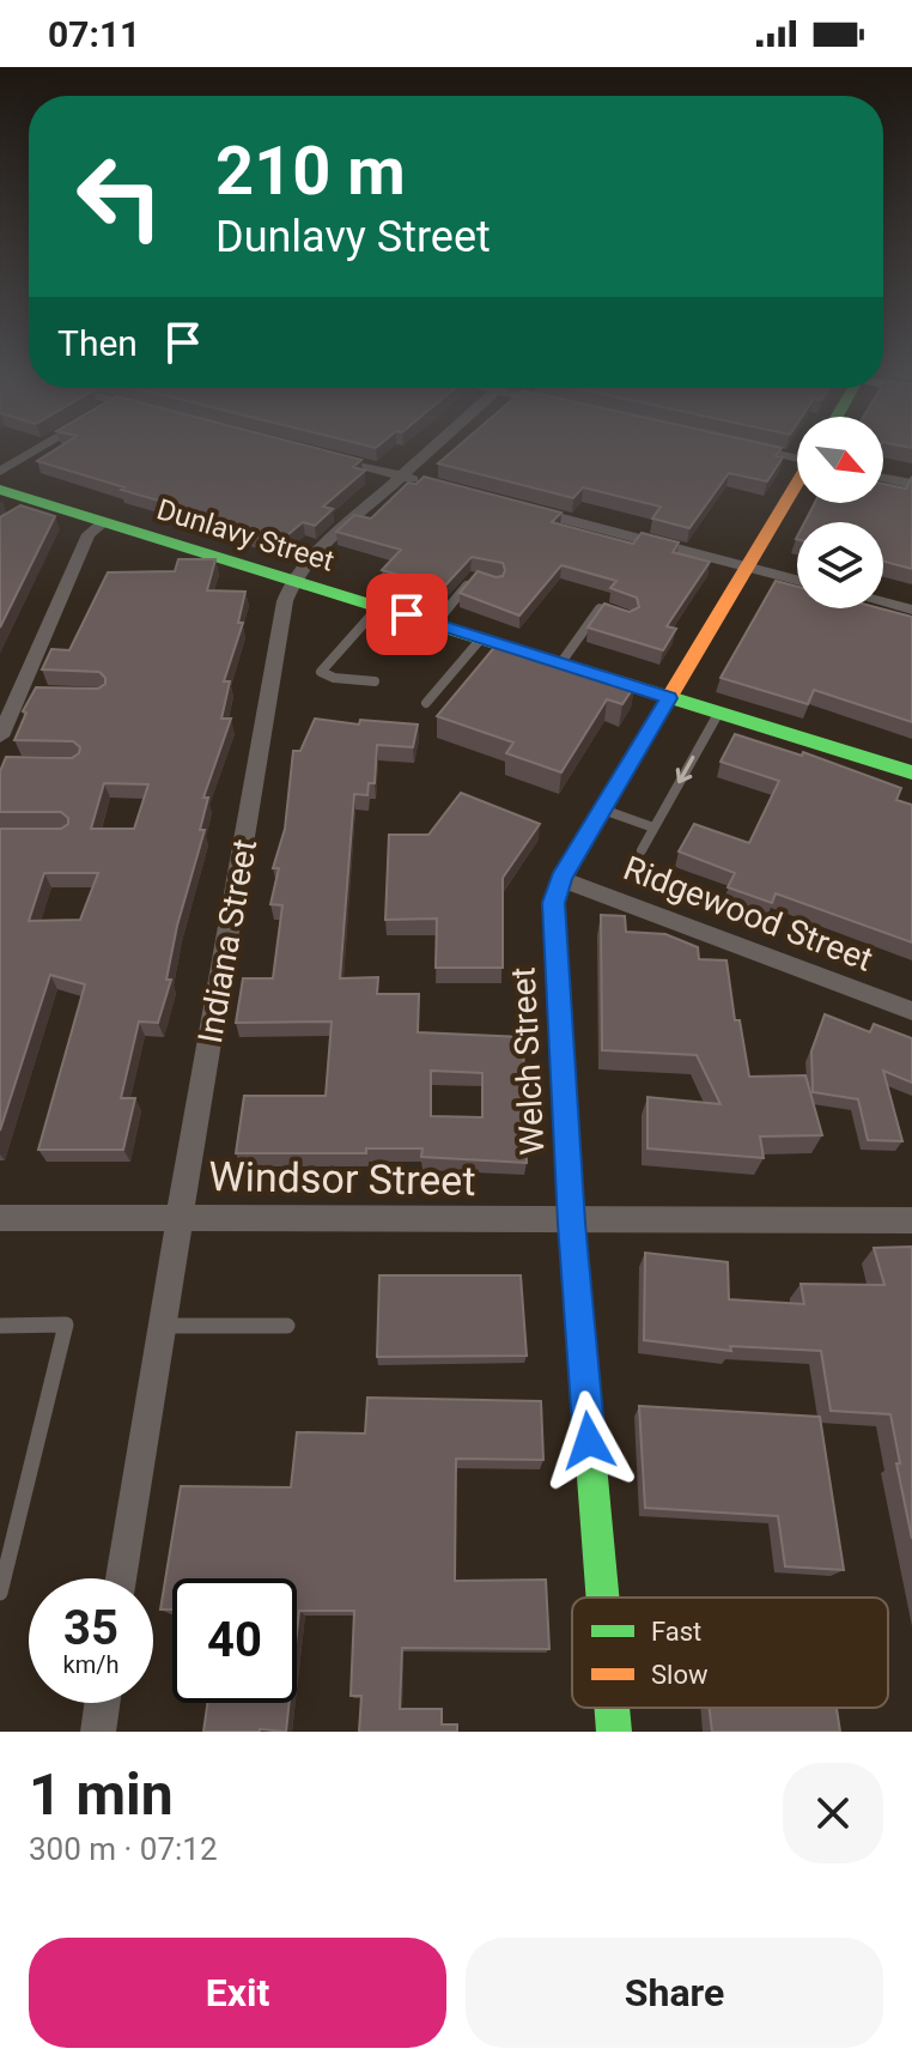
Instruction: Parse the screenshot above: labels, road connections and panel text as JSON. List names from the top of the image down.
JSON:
{
  "streets": {
    "street": [
      "Dunlavy Street",
      "Ridgewood Street",
      "Indiana Street",
      "Welch Street",
      "Windsor Street"
    ]
  },
  "crossings": [
    ["Dunlavy Street", "Indiana Street"],
    ["Dunlavy Street", "Welch Street"],
    ["Ridgewood Street", "Welch Street"],
    ["Indiana Street", "Windsor Street"],
    ["Welch Street", "Windsor Street"]
  ],
  "legend": ["Fast", "Slow"],
  "north": "bottom right",
  "page": {
    "status": "07:11",
    "turn": ["210 m", "Dunlavy Street"],
    "then": "Then",
    "speed": "35 km/h",
    "limit": "40",
    "heading": ["1 min", "300 m · 07:12"],
    "buttons": ["Exit", "Share"]
  }
}
